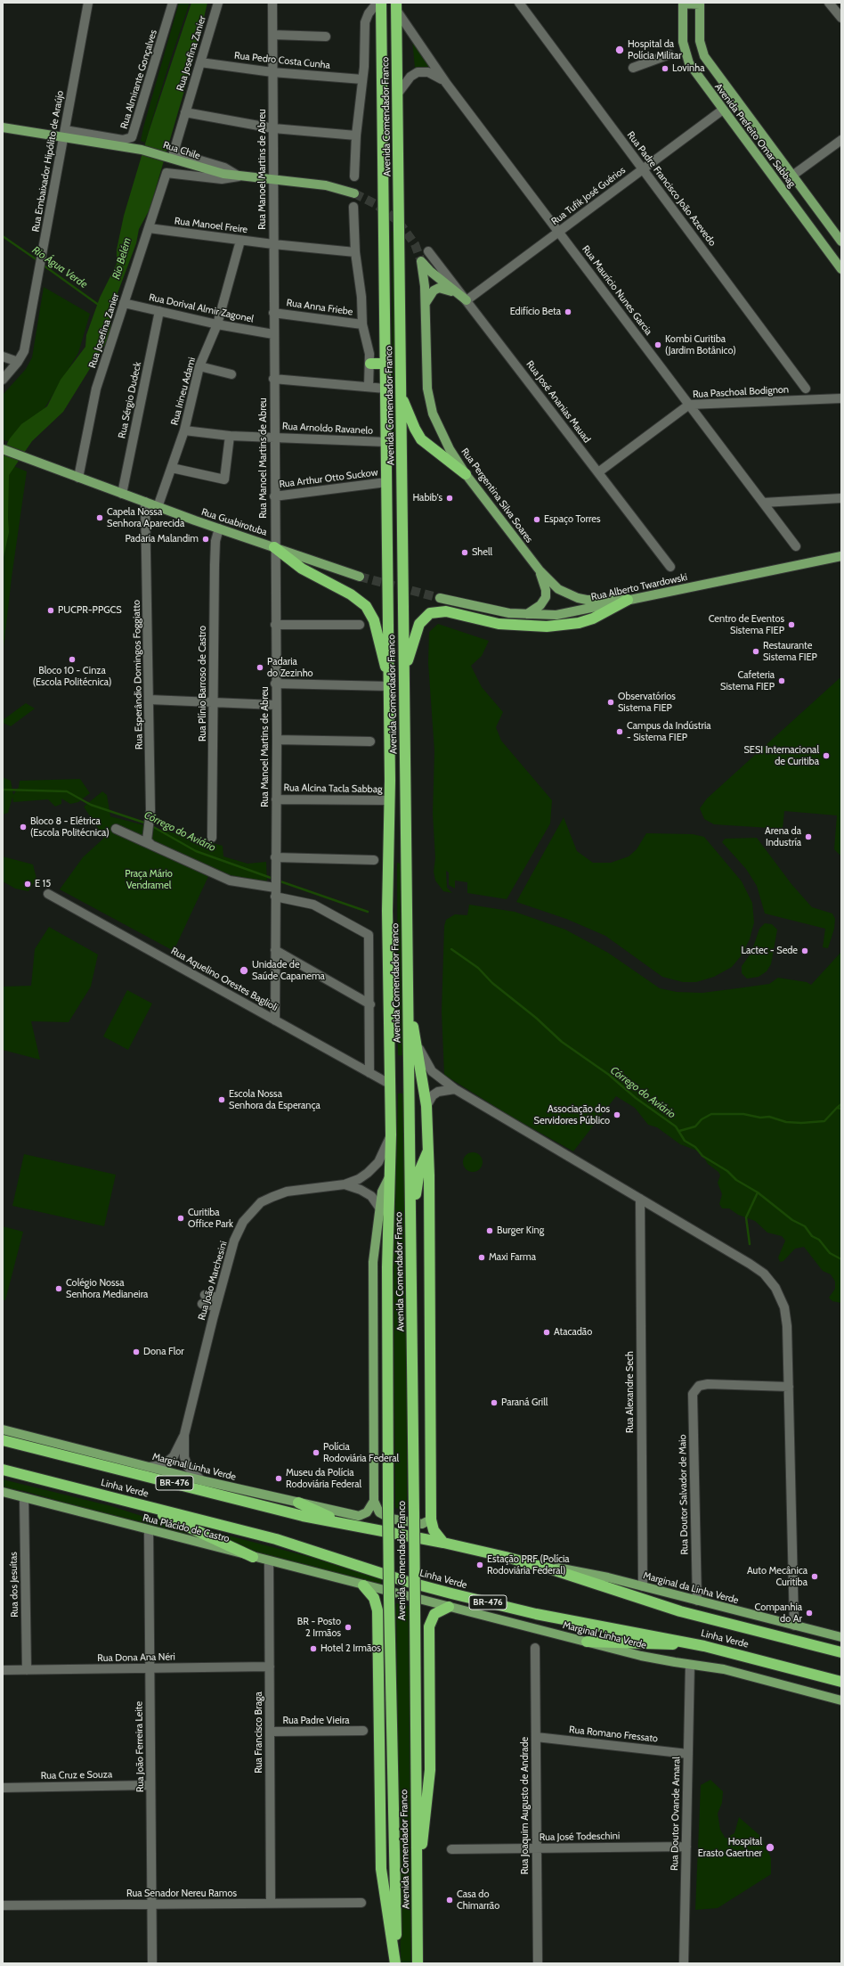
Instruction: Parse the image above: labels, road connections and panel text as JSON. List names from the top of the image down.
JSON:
{
  "streets": {
    "highway": ["Avenida Comendador Franco", "BR-476", "Linha Verde"],
    "main road": [
      "Avenida Prefeito Omar Sabbag",
      "Rua Chile",
      "Rua Pergentina Silva Soares",
      "Rua Guabirotuba",
      "Rua Alberto Twardowski",
      "Marginal Linha Verde",
      "Rua Plácido de Castro",
      "Marginal da Linha Verde"
    ],
    "street": [
      "Rua Josefina Zanier",
      "Rua Pedro Costa Cunha",
      "Rua Almirante Gonçalves",
      "Rua Embaixador Hipólito de Araújo",
      "Rua Manoel Martins de Abreu",
      "Rua Padre Francisco João Azevedo",
      "Rua Tufik José Guérios",
      "Rua Manoel Freire",
      "Rua Maurício Nunes Garcia",
      "Rua Anna Friebe",
      "Rua Dorival Almir Zagonel",
      "Rua Irineu Adami",
      "Rua Paschoal Bodignon",
      "Rua Sérgio Dudeck",
      "Rua José Ananias Mauad",
      "Rua Arnoldo Ravanelo",
      "Rua Arthur Otto Suckow",
      "Rua Esperândio Domingos Foggiatto",
      "Rua Plínio Barroso de Castro",
      "Rua Alcina Tacla Sabbag",
      "Rua Aquelino Orestes Baglioli",
      "Rua João Marchesini",
      "Rua Alexandre Sech",
      "Rua Doutor Salvador de Maio",
      "Rua dos Jesuítas",
      "Rua Dona Ana Néri",
      "Rua Padre Vieira",
      "Rua Francisco Braga",
      "Rua Romano Fressato",
      "Rua João Ferreira Leite",
      "Rua Cruz e Souza",
      "Rua Joaquim Augusto de Andrade",
      "Rua Doutor Ovande Amaral",
      "Rua José Todeschini",
      "Rua Senador Nereu Ramos"
    ]
  },
  "crossings": [
    ["Rua Josefina Zanier", "Rua Pedro Costa Cunha"],
    ["Rua Josefina Zanier", "Rua Chile"],
    ["Rua Josefina Zanier", "Rua Manoel Freire"],
    ["Rua Josefina Zanier", "Rua Dorival Almir Zagonel"],
    ["Rua Josefina Zanier", "Rua Guabirotuba"],
    ["Rua Pedro Costa Cunha", "Rua Manoel Martins de Abreu"],
    ["Rua Almirante Gonçalves", "Rua Chile"],
    ["Rua Almirante Gonçalves", "Rua Embaixador Hipólito de Araújo"],
    ["Avenida Comendador Franco", "Rua Manoel Freire"],
    ["Avenida Comendador Franco", "Rua Maurício Nunes Garcia"],
    ["Avenida Comendador Franco", "Rua Anna Friebe"],
    ["Avenida Comendador Franco", "Rua Arnoldo Ravanelo"],
    ["Avenida Comendador Franco", "Rua Arthur Otto Suckow"],
    ["Avenida Comendador Franco", "Rua Alcina Tacla Sabbag"],
    ["Avenida Comendador Franco", "Rua Aquelino Orestes Baglioli"],
    ["Avenida Comendador Franco", "Rua João Marchesini"],
    ["Avenida Comendador Franco", "Marginal Linha Verde"],
    ["Avenida Prefeito Omar Sabbag", "Rua Tufik José Guérios"],
    ["Rua Chile", "Rua Embaixador Hipólito de Araújo"],
    ["Rua Chile", "Rua Manoel Martins de Abreu"],
    ["Rua Manoel Martins de Abreu", "Rua Manoel Freire"],
    ["Rua Manoel Martins de Abreu", "Rua Anna Friebe"],
    ["Rua Manoel Martins de Abreu", "Rua Dorival Almir Zagonel"],
    ["Rua Manoel Martins de Abreu", "Rua Arnoldo Ravanelo"],
    ["Rua Manoel Martins de Abreu", "Rua Arthur Otto Suckow"],
    ["Rua Manoel Martins de Abreu", "Rua Guabirotuba"],
    ["Rua Manoel Martins de Abreu", "Rua Alcina Tacla Sabbag"],
    ["Rua Manoel Martins de Abreu", "Rua Aquelino Orestes Baglioli"],
    ["Rua Padre Francisco João Azevedo", "Rua Tufik José Guérios"],
    ["Rua Tufik José Guérios", "Rua Maurício Nunes Garcia"],
    ["Rua Tufik José Guérios", "Rua José Ananias Mauad"],
    ["Rua Tufik José Guérios", "Rua Pergentina Silva Soares"],
    ["Rua Manoel Freire", "Rua Irineu Adami"],
    ["Rua Maurício Nunes Garcia", "Rua Paschoal Bodignon"],
    ["Rua Dorival Almir Zagonel", "Rua Irineu Adami"],
    ["Rua Dorival Almir Zagonel", "Rua Sérgio Dudeck"],
    ["Rua Irineu Adami", "Rua Arnoldo Ravanelo"],
    ["Rua Irineu Adami", "Rua Guabirotuba"],
    ["Rua Paschoal Bodignon", "Rua José Ananias Mauad"],
    ["Rua Sérgio Dudeck", "Rua Guabirotuba"],
    ["Rua José Ananias Mauad", "Rua Pergentina Silva Soares"],
    ["Rua Pergentina Silva Soares", "Rua Alberto Twardowski"],
    ["Rua Guabirotuba", "Rua Esperândio Domingos Foggiatto"],
    ["Rua Guabirotuba", "Rua Plínio Barroso de Castro"],
    ["Rua João Marchesini", "Marginal Linha Verde"],
    ["Rua Alexandre Sech", "Marginal da Linha Verde"],
    ["Marginal Linha Verde", "Rua Plácido de Castro"],
    ["Marginal Linha Verde", "Rua Doutor Ovande Amaral"],
    ["Linha Verde", "Marginal da Linha Verde"],
    ["Rua Doutor Salvador de Maio", "Marginal da Linha Verde"],
    ["Rua Plácido de Castro", "Rua dos Jesuítas"],
    ["Rua Plácido de Castro", "Rua Francisco Braga"],
    ["Rua Plácido de Castro", "Rua João Ferreira Leite"],
    ["Rua dos Jesuítas", "Rua Dona Ana Néri"],
    ["Rua Dona Ana Néri", "Rua Francisco Braga"],
    ["Rua Dona Ana Néri", "Rua João Ferreira Leite"],
    ["Rua Padre Vieira", "Rua Francisco Braga"],
    ["Rua Francisco Braga", "Rua Senador Nereu Ramos"],
    ["Rua Romano Fressato", "Rua Joaquim Augusto de Andrade"],
    ["Rua Romano Fressato", "Rua Doutor Ovande Amaral"],
    ["Rua João Ferreira Leite", "Rua Cruz e Souza"],
    ["Rua João Ferreira Leite", "Rua Senador Nereu Ramos"],
    ["Rua Joaquim Augusto de Andrade", "Rua José Todeschini"],
    ["Rua Doutor Ovande Amaral", "Rua José Todeschini"]
  ],
  "water": ["Rio Belém", "Rio Água Verde", "Córrego do Aviário"],
  "parks": ["Praça Mário Vendramel"],
  "places": [
    "Hospital da Polícia Militar",
    "Lovinha",
    "Edifício Beta",
    "Kombi Curitiba (Jardim Botânico)",
    "Habib's",
    "Capela Nossa Senhora Aparecida",
    "Espaço Torres",
    "Padaria Malandim",
    "Shell",
    "PUCPR-PPGCS",
    "Centro de Eventos Sistema FIEP",
    "Restaurante Sistema FIEP",
    "Bloco 10 - Cinza (Escola Politécnica)",
    "Padaria do Zezinho",
    "Cafeteria Sistema FIEP",
    "Observatórios Sistema FIEP",
    "Campus da Indústria - Sistema FIEP",
    "SESI Internacional de Curitiba",
    "Bloco 8 - Elétrica (Escola Politécnica)",
    "Arena da Industría",
    "E 15",
    "Lactec - Sede",
    "Unidade de Saúde Capanema",
    "Escola Nossa Senhora da Esperança",
    "Associação dos Servidores Público",
    "Curitiba Office Park",
    "Burger King",
    "Maxi Farma",
    "Colégio Nossa Senhora Medianeira",
    "Atacadão",
    "Dona Flor",
    "Paraná Grill",
    "Polícia Rodoviária Federal",
    "Museu da Polícia Rodoviária Federal",
    "Estação PRF (Polícia Rodoviária Federal)",
    "Auto Mecânica Curitiba",
    "Companhia do Ar",
    "BR - Posto 2 Irmãos",
    "Hotel 2 Irmãos",
    "Hospital Erasto Gaertner",
    "Casa do Chimarrão"
  ]
}
